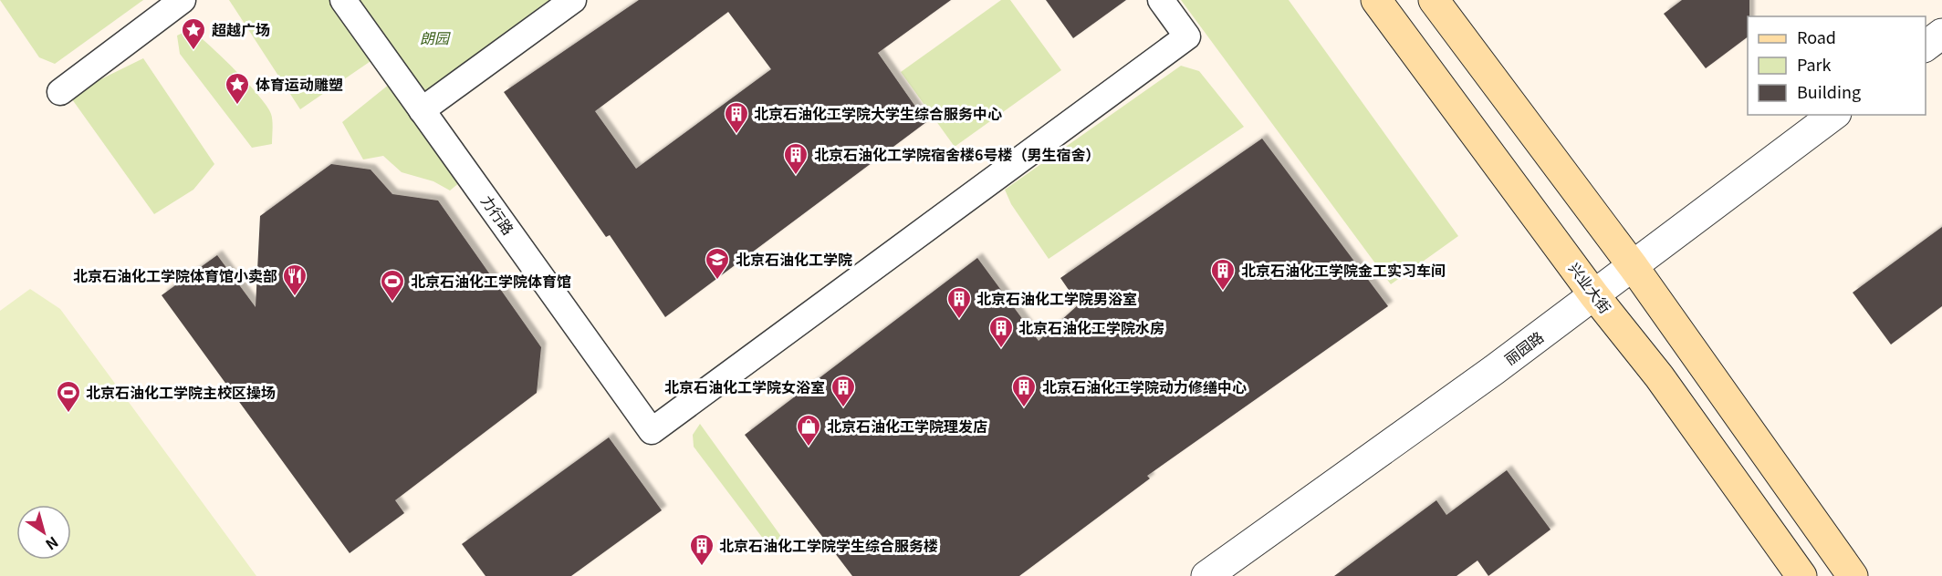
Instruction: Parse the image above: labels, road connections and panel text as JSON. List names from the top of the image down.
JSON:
{
  "streets": {
    "main road": ["兴业大街"],
    "street": ["力行路", "丽园路"]
  },
  "crossings": [
    ["兴业大街", "丽园路"]
  ],
  "parks": ["朗园"],
  "places": {
    "place": ["超越广场", "体育运动雕塑"],
    "building": [
      "北京石油化工学院大学生综合服务中心",
      "北京石油化工学院宿舍楼6号楼（男生宿舍）",
      "北京石油化工学院金工实习车间",
      "北京石油化工学院男浴室",
      "北京石油化工学院水房",
      "北京石油化工学院女浴室",
      "北京石油化工学院动力修缮中心",
      "北京石油化工学院学生综合服务楼"
    ],
    "school or university": ["北京石油化工学院"],
    "restaurant": ["北京石油化工学院体育馆小卖部"],
    "sports": ["北京石油化工学院体育馆", "北京石油化工学院主校区操场"],
    "shop": ["北京石油化工学院理发店"]
  },
  "legend": ["Road", "Park", "Building"],
  "north": "bottom right"
}
